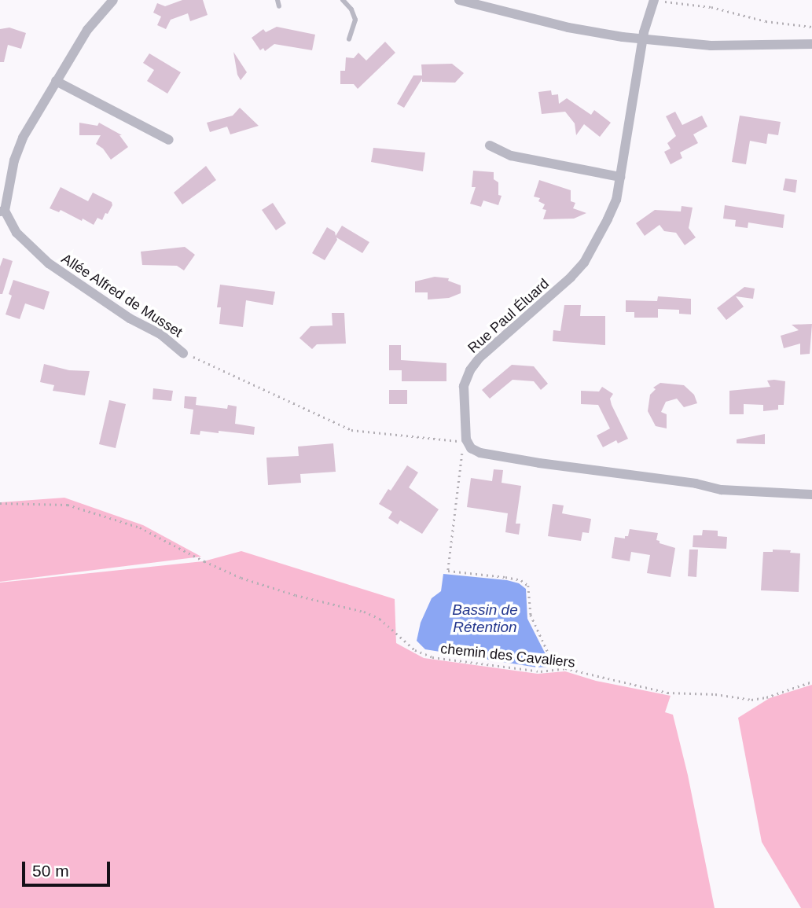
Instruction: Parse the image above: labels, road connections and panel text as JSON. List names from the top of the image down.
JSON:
{
  "streets": {
    "street": ["Allée Alfred de Musset", "Rue Paul Éluard"],
    "path": ["chemin des Cavaliers"]
  },
  "water": ["Bassin de Rétention"],
  "scale_bar": "50 m"
}
